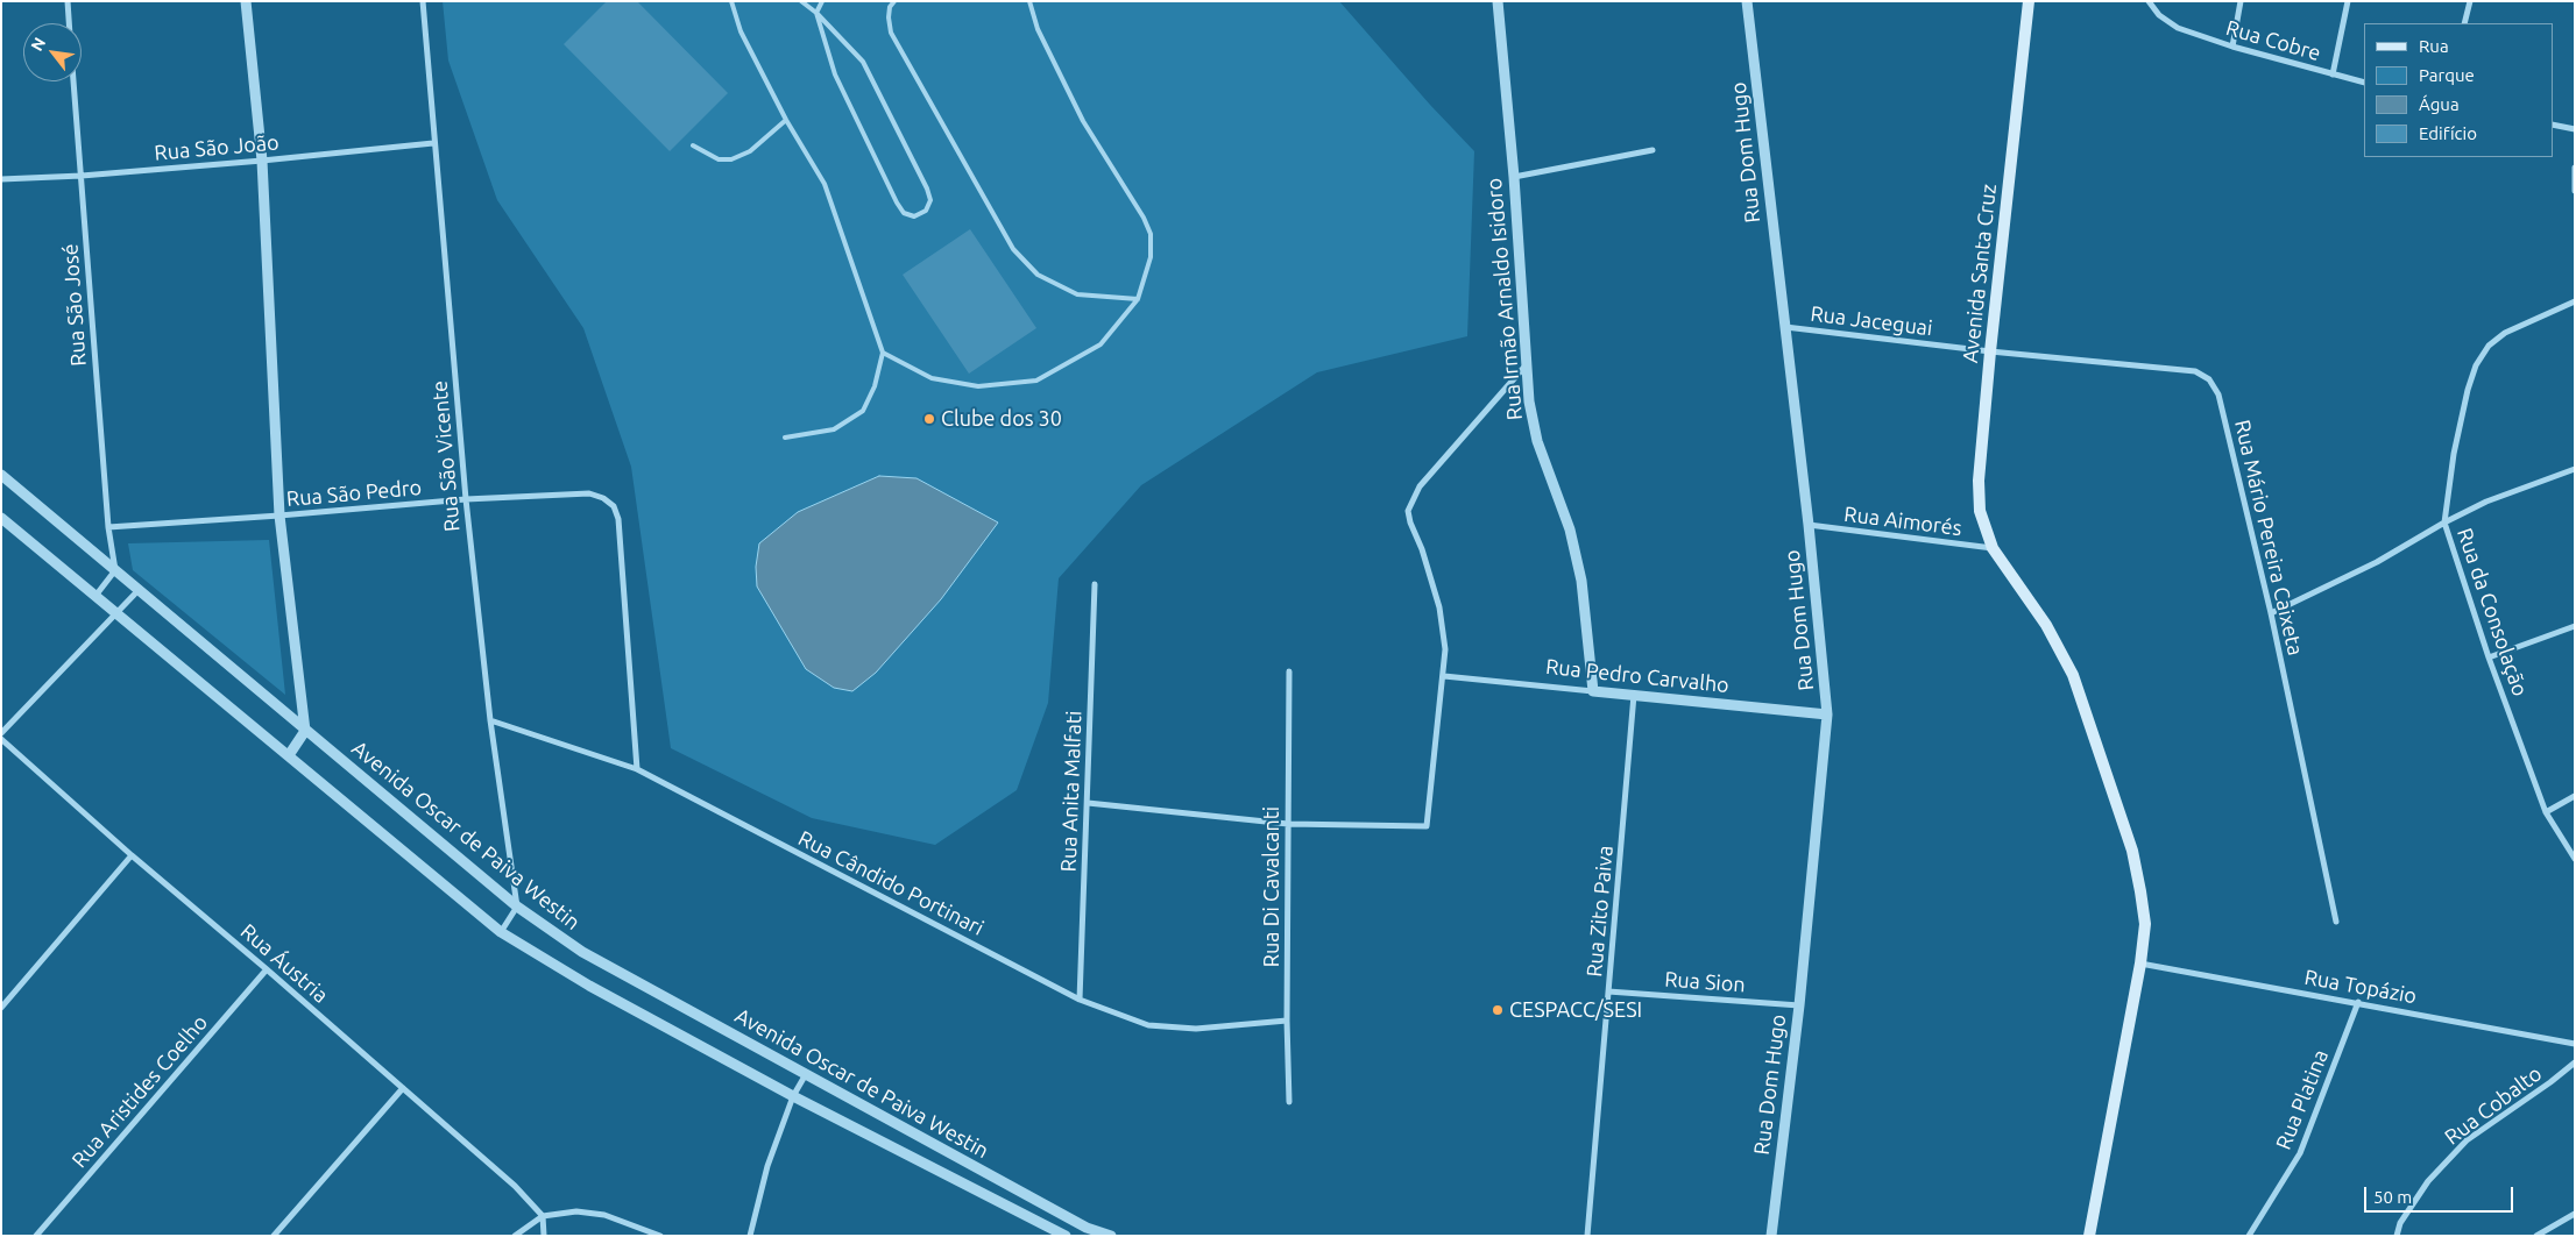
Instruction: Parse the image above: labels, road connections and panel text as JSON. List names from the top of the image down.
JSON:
{
  "streets": {
    "main road": ["Avenida Santa Cruz"],
    "street": [
      "Rua Cobre",
      "Rua São João",
      "Rua Dom Hugo",
      "Rua Irmão Arnaldo Isidoro",
      "Rua São José",
      "Rua Jaceguai",
      "Rua São Vicente",
      "Rua São Pedro",
      "Rua Aimorés",
      "Rua Mário Pereira Caixeta",
      "Rua da Consolação",
      "Rua Pedro Carvalho",
      "Rua Anita Malfati",
      "Avenida Oscar de Paiva Westin",
      "Rua Cândido Portinari",
      "Rua Di Cavalcanti",
      "Rua Zito Paiva",
      "Rua Áustria",
      "Rua Sion",
      "Rua Topázio",
      "Rua Aristides Coelho",
      "Rua Platina",
      "Rua Cobalto"
    ]
  },
  "crossings": [
    ["Rua São João", "Rua São José"],
    ["Rua São João", "Rua São Vicente"],
    ["Rua Dom Hugo", "Rua Jaceguai"],
    ["Rua Dom Hugo", "Rua Aimorés"],
    ["Rua Dom Hugo", "Rua Pedro Carvalho"],
    ["Rua Dom Hugo", "Rua Sion"],
    ["Avenida Santa Cruz", "Rua Jaceguai"],
    ["Avenida Santa Cruz", "Rua Aimorés"],
    ["Avenida Santa Cruz", "Rua Mário Pereira Caixeta"],
    ["Avenida Santa Cruz", "Rua Topázio"],
    ["Rua Irmão Arnaldo Isidoro", "Rua Pedro Carvalho"],
    ["Rua São José", "Rua São Pedro"],
    ["Rua São José", "Avenida Oscar de Paiva Westin"],
    ["Rua Jaceguai", "Rua Mário Pereira Caixeta"],
    ["Rua São Vicente", "Rua São Pedro"],
    ["Rua São Vicente", "Avenida Oscar de Paiva Westin"],
    ["Rua São Vicente", "Rua Cândido Portinari"],
    ["Rua São Pedro", "Rua Cândido Portinari"],
    ["Rua Pedro Carvalho", "Rua Zito Paiva"],
    ["Rua Anita Malfati", "Rua Cândido Portinari"],
    ["Rua Cândido Portinari", "Rua Di Cavalcanti"],
    ["Rua Zito Paiva", "Rua Sion"],
    ["Rua Áustria", "Rua Aristides Coelho"],
    ["Rua Topázio", "Rua Platina"]
  ],
  "places": ["Clube dos 30", "CESPACC/SESI"],
  "legend": [
    "Rua",
    "Parque",
    "Água",
    "Edifício"
  ],
  "scale_bar": "50 m",
  "north": "top left"
}
